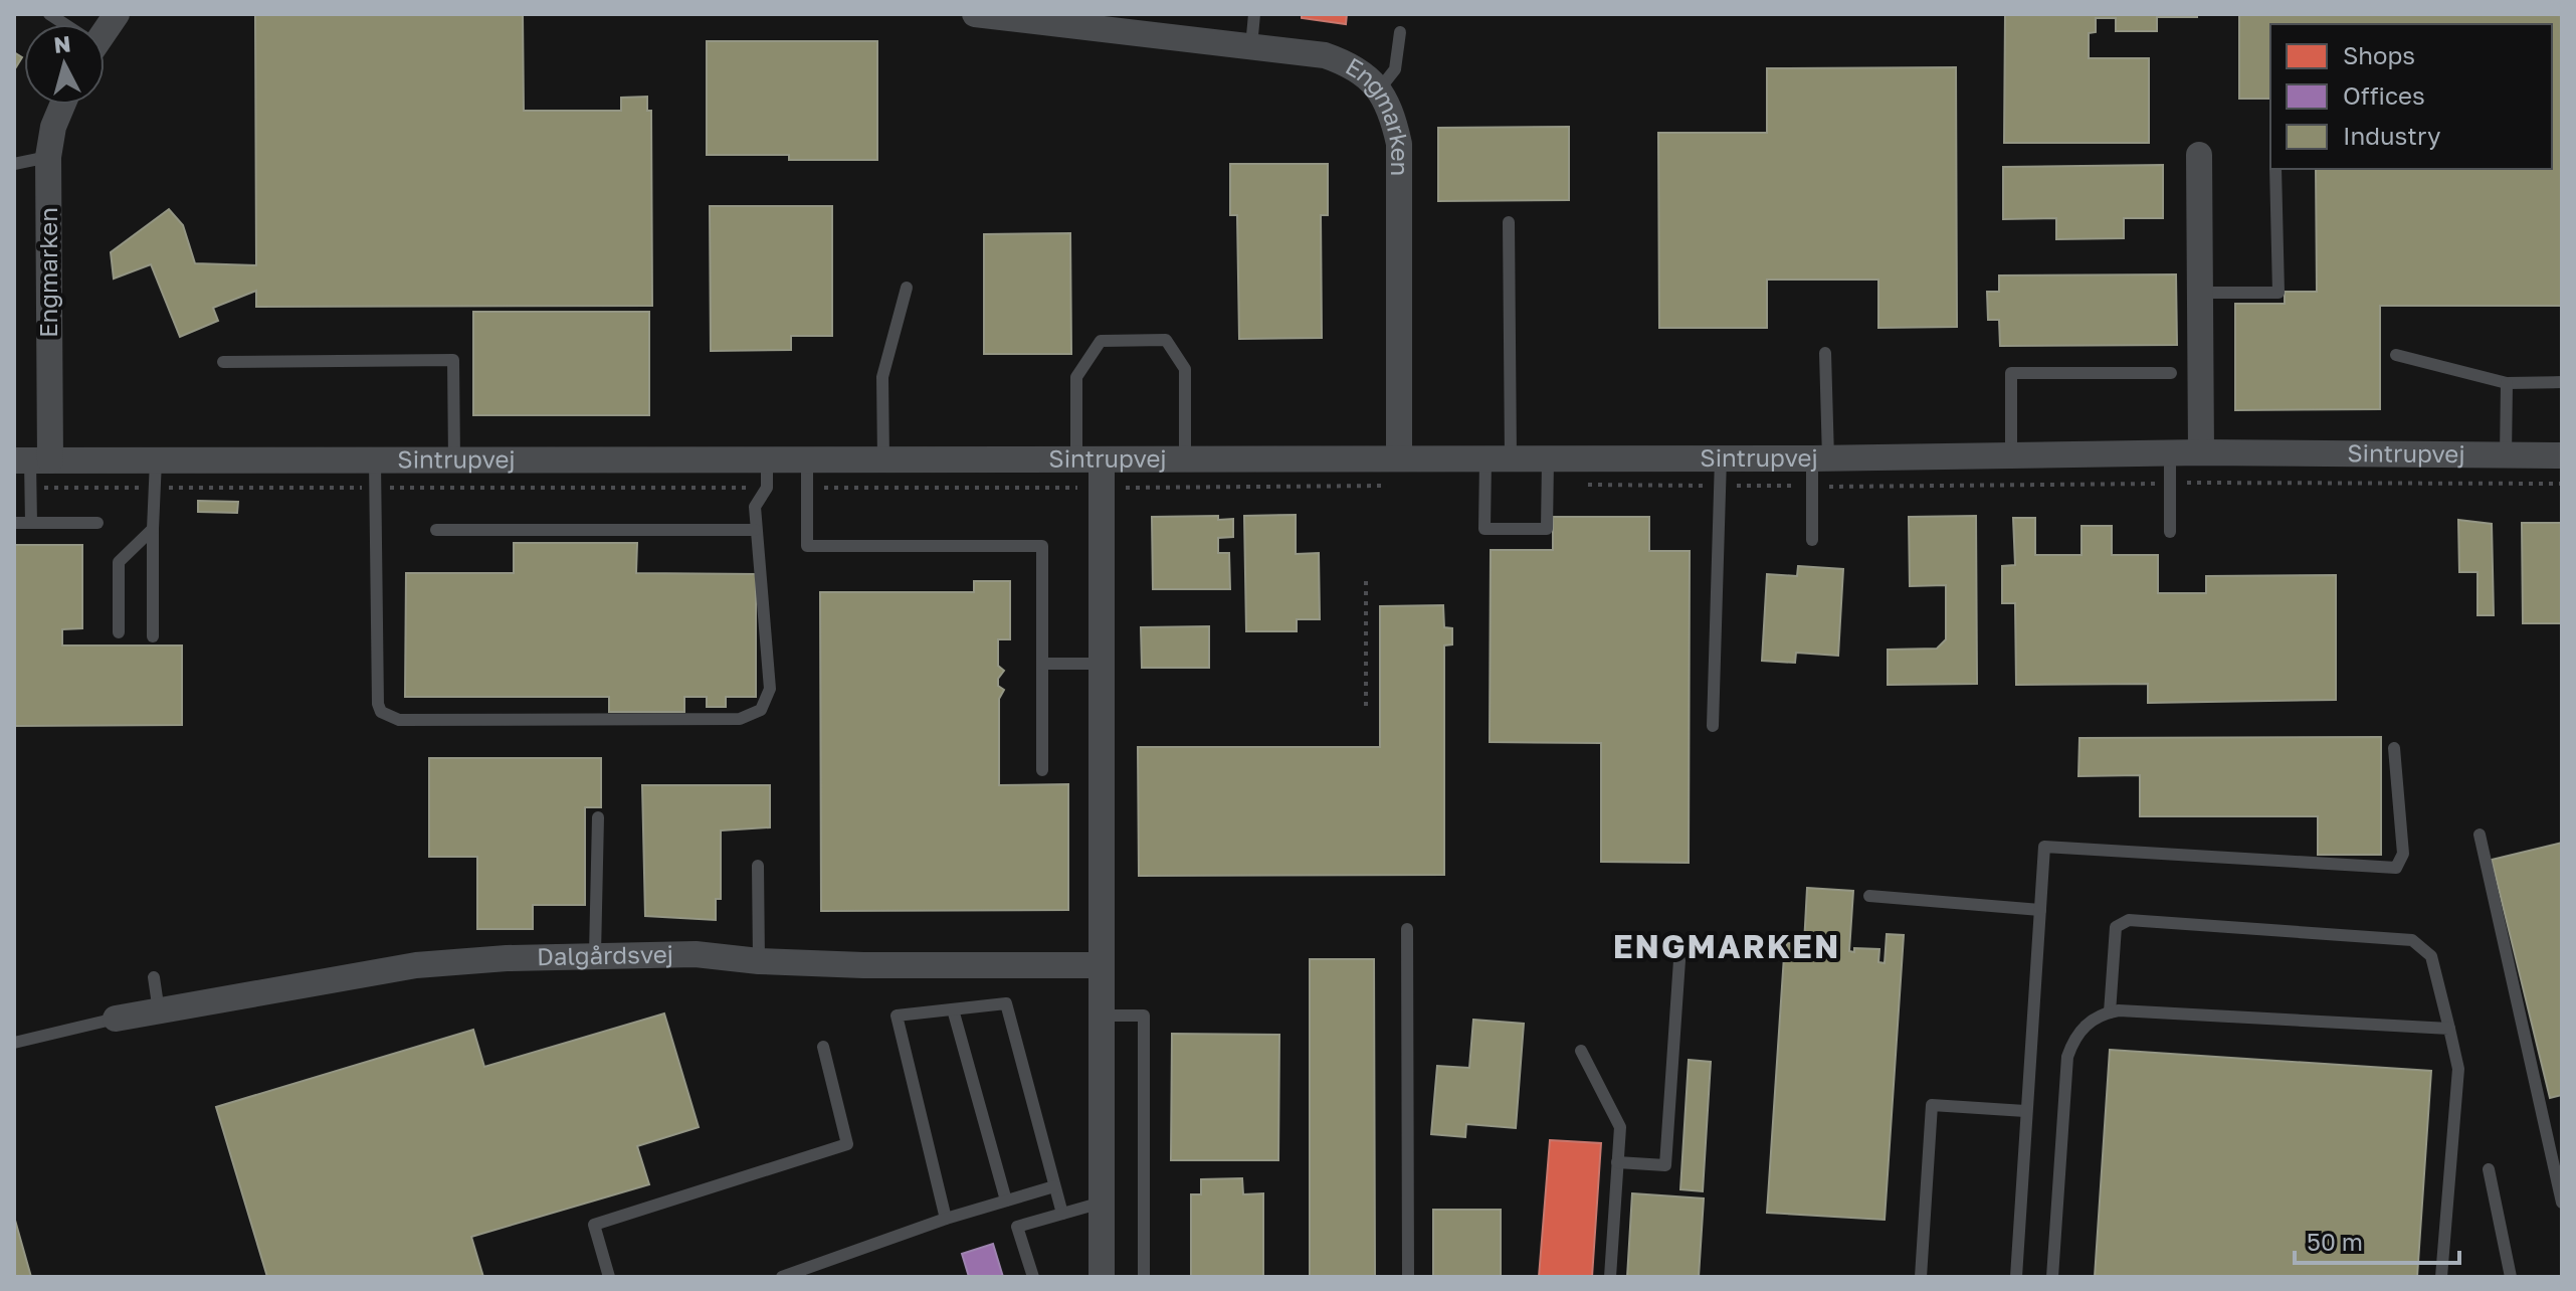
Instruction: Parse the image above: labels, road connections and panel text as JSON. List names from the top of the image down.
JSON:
{
  "streets": {
    "street": ["Engmarken", "Sintrupvej", "Dalgårdsvej"]
  },
  "crossings": [
    ["Engmarken", "Sintrupvej"]
  ],
  "districts": ["ENGMARKEN"],
  "legend": ["Shops", "Offices", "Industry"],
  "scale_bar": "50 m",
  "north": "top"
}
